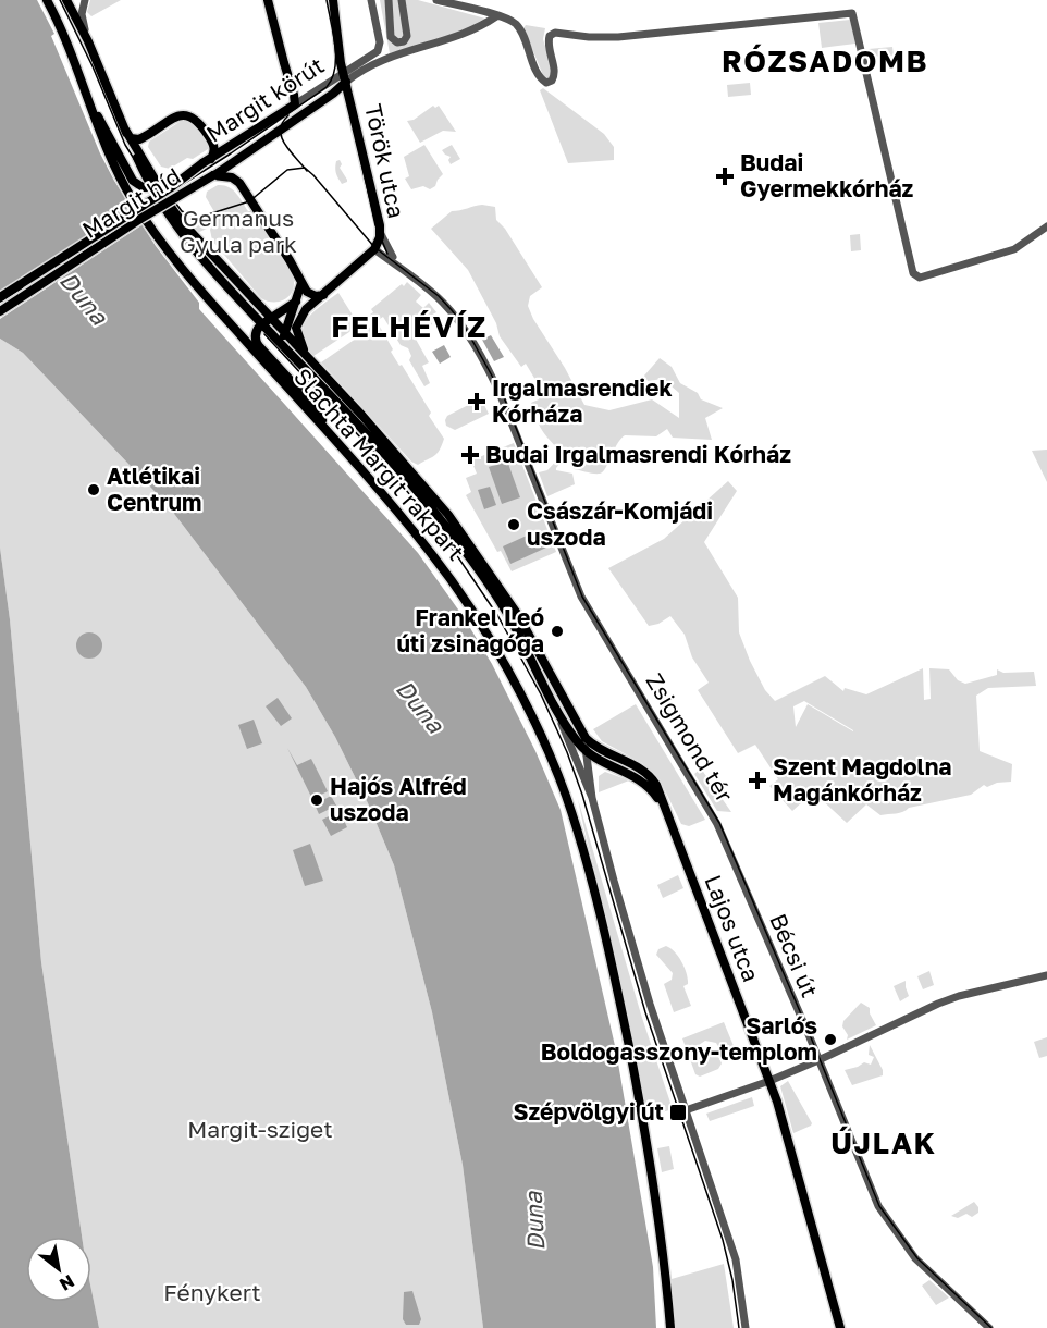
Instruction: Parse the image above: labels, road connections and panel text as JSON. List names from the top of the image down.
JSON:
{
  "streets": {
    "main road": [
      "Margit körút",
      "Török utca",
      "Margit híd",
      "Slachta Margit rakpart",
      "Lajos utca"
    ],
    "street": ["Zsigmond tér", "Bécsi út"]
  },
  "crossings": [
    ["Margit körút", "Török utca"],
    ["Margit körút", "Margit híd"],
    ["Zsigmond tér", "Bécsi út"]
  ],
  "districts": ["RÓZSADOMB", "FELHÉVÍZ", "ÚJLAK"],
  "water": ["Duna"],
  "parks": ["Germanus Gyula park", "Margit-sziget", "Fénykert"],
  "places": {
    "health": [
      "Budai Gyermekkórház",
      "Irgalmasrendiek Kórháza",
      "Budai Irgalmasrendi Kórház",
      "Szent Magdolna Magánkórház"
    ],
    "other": [
      "Atlétikai Centrum",
      "Császár-Komjádi uszoda",
      "Frankel Leó úti zsinagóga",
      "Hajós Alfréd uszoda",
      "Sarlós Boldogasszony-templom"
    ],
    "transit": ["Szépvölgyi út"]
  },
  "north": "bottom right"
}
